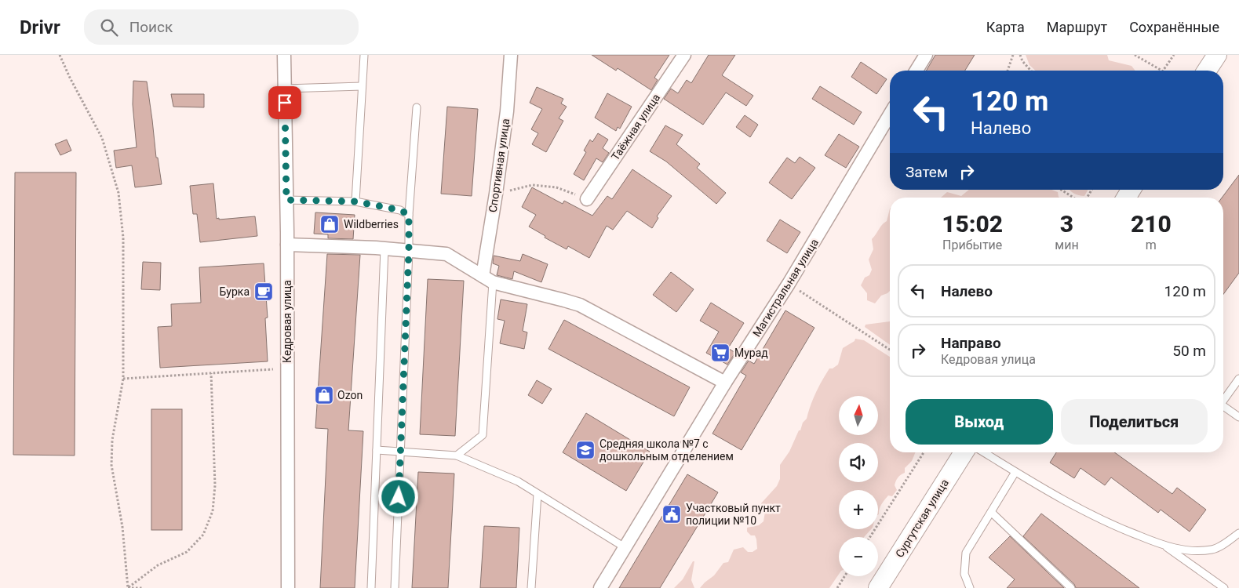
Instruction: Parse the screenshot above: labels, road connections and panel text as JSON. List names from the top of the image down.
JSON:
{
  "streets": {
    "main road": ["Сургутская улица"],
    "street": [
      "Таёжная улица",
      "Спортивная улица",
      "Магистральная улица",
      "Кедровая улица"
    ]
  },
  "places": {
    "shop": ["Wildberries", "Ozon"],
    "cafe": ["Бурка"],
    "supermarket": ["Мурад"],
    "school or university": ["Средняя школа №7 с дошкольным отделением"],
    "public building": ["Участковый пункт полиции №10"]
  },
  "north": "top",
  "page": {
    "header": "Drivr",
    "search": "Поиск",
    "nav": ["Карта", "Маршрут", "Сохранённые"],
    "turn": ["120 m", "Налево"],
    "then": "Затем",
    "eta": [
      "15:02",
      "Прибытие",
      "3",
      "мин",
      "210",
      "m"
    ],
    "list": [
      {
        "name": "Налево",
        "value": "120 m"
      },
      {
        "name": "Направо",
        "note": "Кедровая улица",
        "value": "50 m"
      }
    ],
    "buttons": ["Выход", "Поделиться"],
    "map_buttons": ["+", "−"]
  }
}
